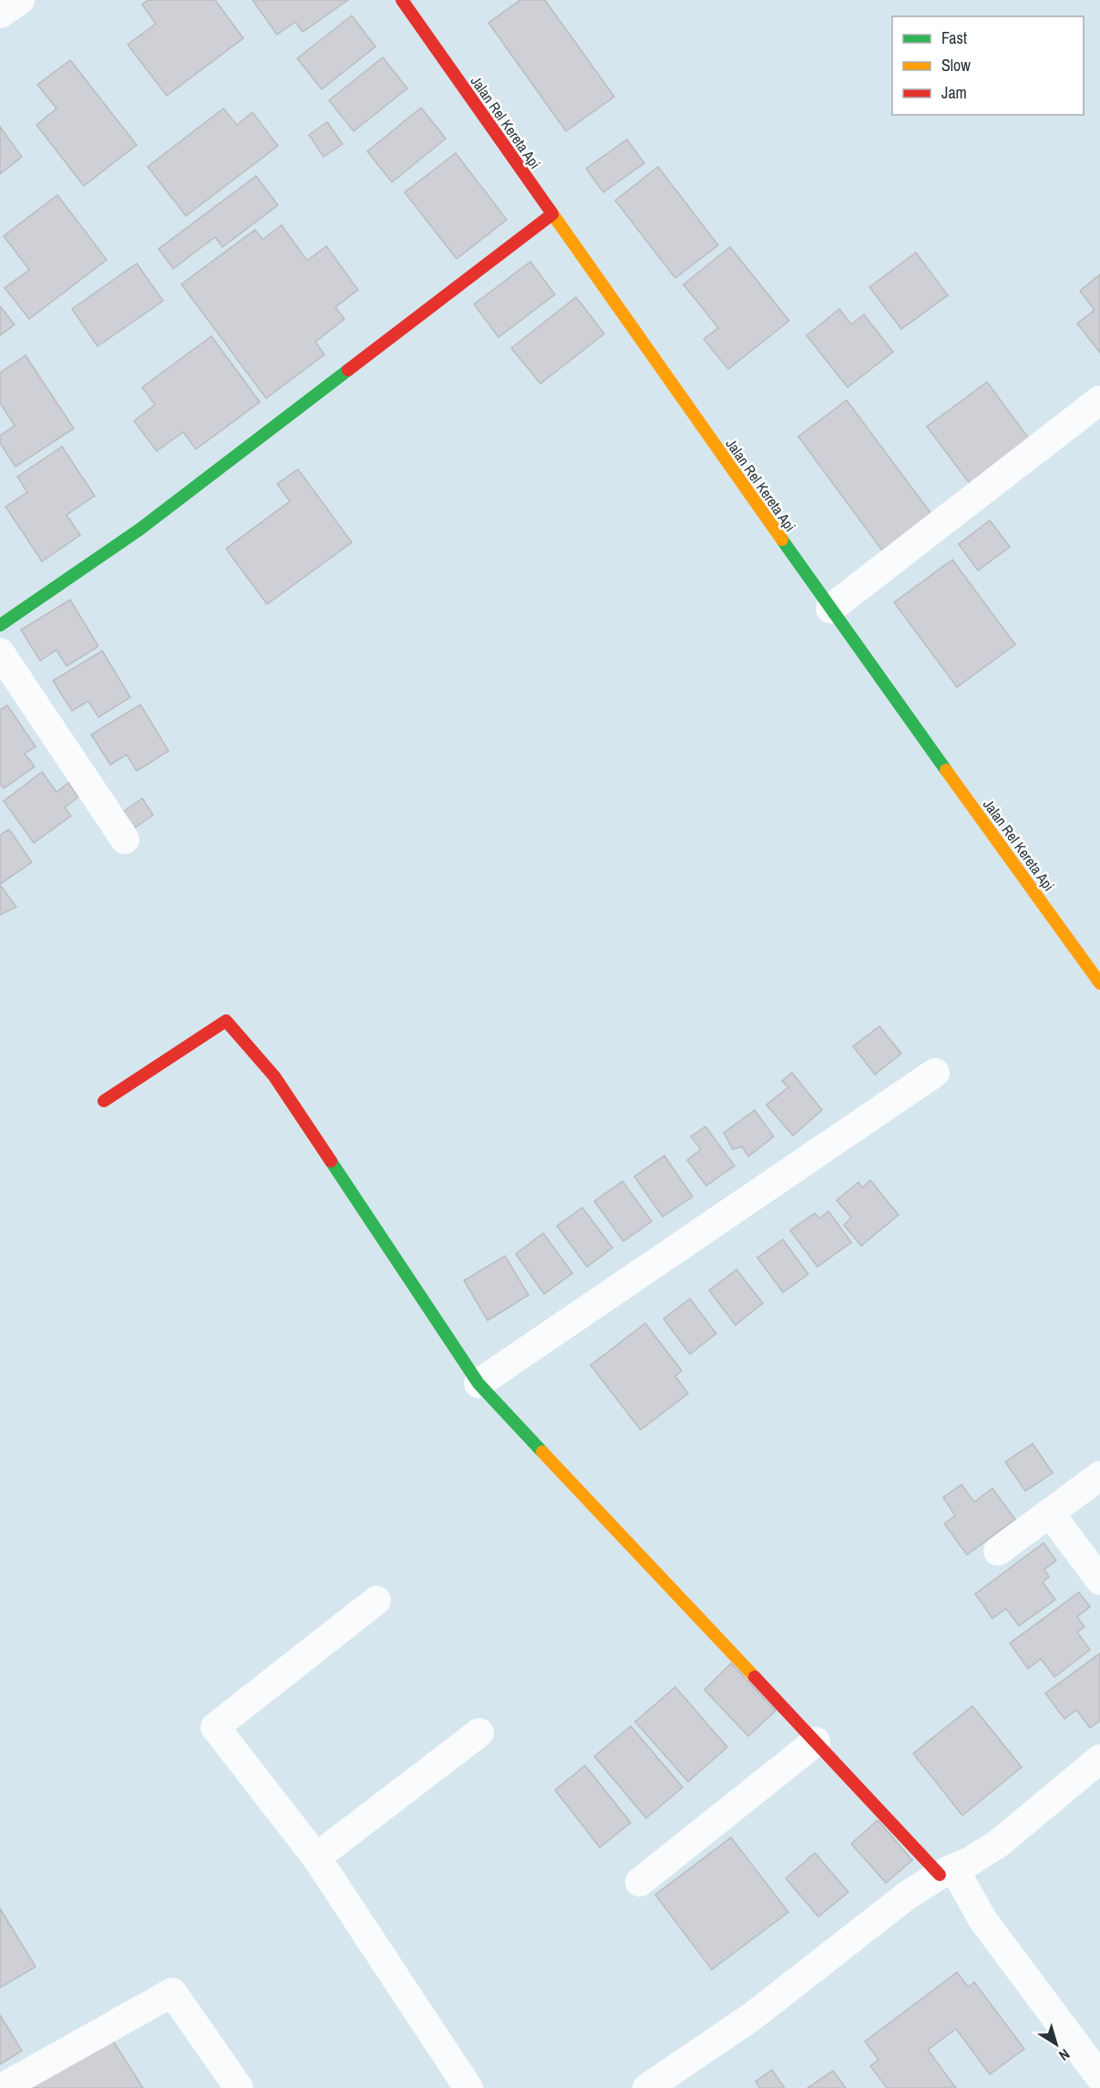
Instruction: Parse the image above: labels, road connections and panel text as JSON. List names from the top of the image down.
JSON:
{
  "streets": {
    "street": ["Jalan Rel Kereta Api"]
  },
  "legend": ["Fast", "Slow", "Jam"],
  "north": "bottom right"
}
